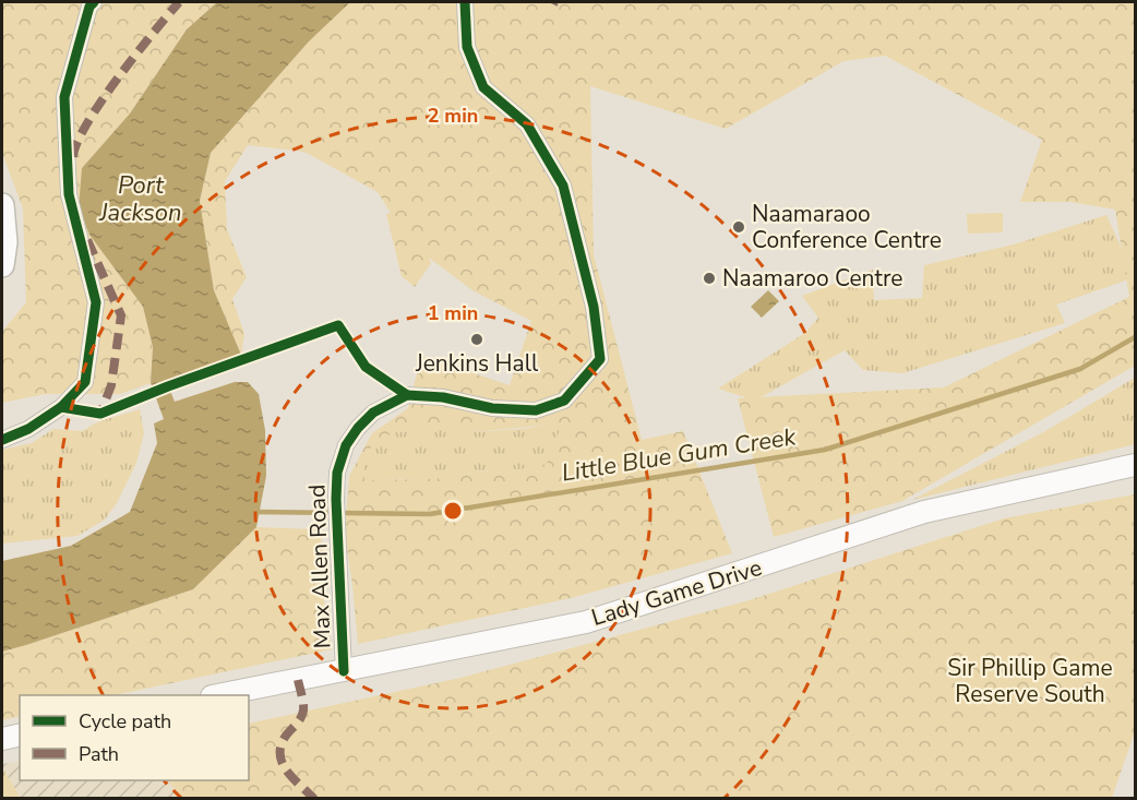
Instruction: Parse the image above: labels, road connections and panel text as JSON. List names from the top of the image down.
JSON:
{
  "streets": {
    "main road": ["Lady Game Drive"],
    "street": ["Max Allen Road"]
  },
  "crossings": [
    ["Max Allen Road", "Lady Game Drive"]
  ],
  "water": ["Port Jackson", "Little Blue Gum Creek"],
  "parks": ["Sir Phillip Game Reserve South"],
  "places": ["Naamaraoo Conference Centre", "Naamaroo Centre", "Jenkins Hall"],
  "legend": ["Cycle path", "Path"],
  "rings": ["2 min", "1 min"]
}
